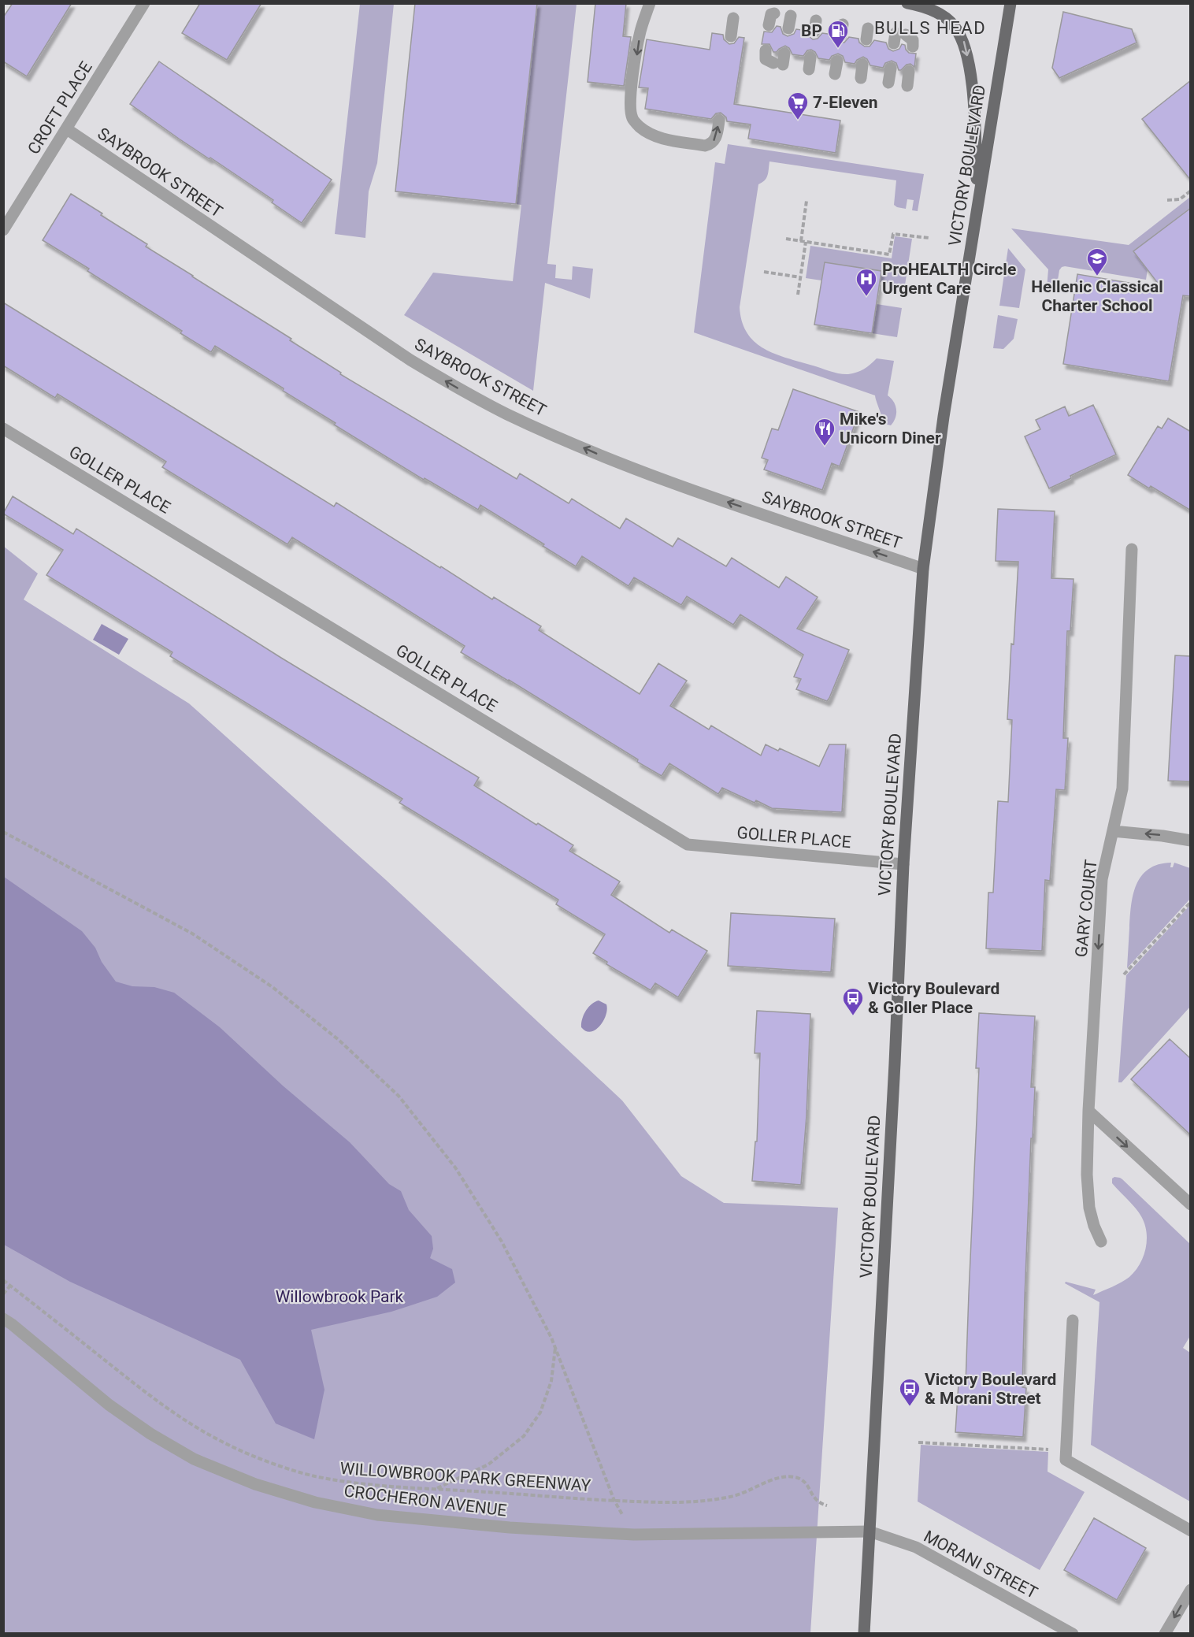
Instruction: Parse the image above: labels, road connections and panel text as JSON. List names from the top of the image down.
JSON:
{
  "streets": {
    "main road": ["VICTORY BOULEVARD"],
    "street": [
      "CROFT PLACE",
      "SAYBROOK STREET",
      "GOLLER PLACE",
      "GARY COURT",
      "CROCHERON AVENUE",
      "MORANI STREET"
    ],
    "path": ["WILLOWBROOK PARK GREENWAY"]
  },
  "crossings": [
    ["CROFT PLACE", "SAYBROOK STREET"],
    ["VICTORY BOULEVARD", "SAYBROOK STREET"],
    ["VICTORY BOULEVARD", "GOLLER PLACE"],
    ["VICTORY BOULEVARD", "CROCHERON AVENUE"],
    ["VICTORY BOULEVARD", "MORANI STREET"],
    ["CROCHERON AVENUE", "MORANI STREET"]
  ],
  "one_way": ["SAYBROOK STREET", "GARY COURT"],
  "districts": ["BULLS HEAD"],
  "parks": ["Willowbrook Park"],
  "places": {
    "fuel station": ["BP"],
    "supermarket": ["7-Eleven"],
    "school or university": ["Hellenic Classical Charter School"],
    "hospital": ["ProHEALTH Circle Urgent Care"],
    "restaurant": ["Mike's Unicorn Diner"],
    "bus stop": ["Victory Boulevard & Goller Place", "Victory Boulevard & Morani Street"]
  }
}
